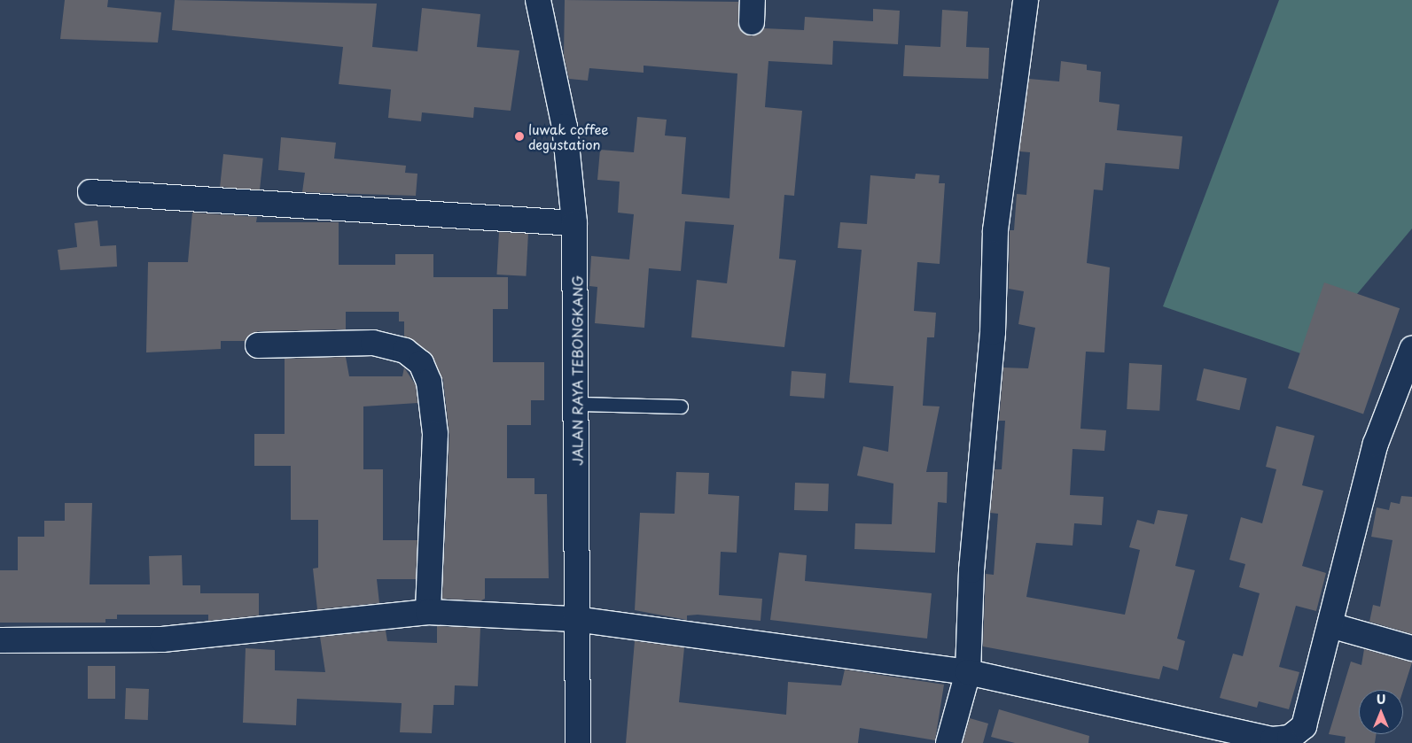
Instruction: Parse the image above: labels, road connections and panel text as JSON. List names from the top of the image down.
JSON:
{
  "streets": {
    "street": ["JALAN RAYA TEBONGKANG"]
  },
  "places": ["luwak coffee degustation"],
  "north": "top"
}
